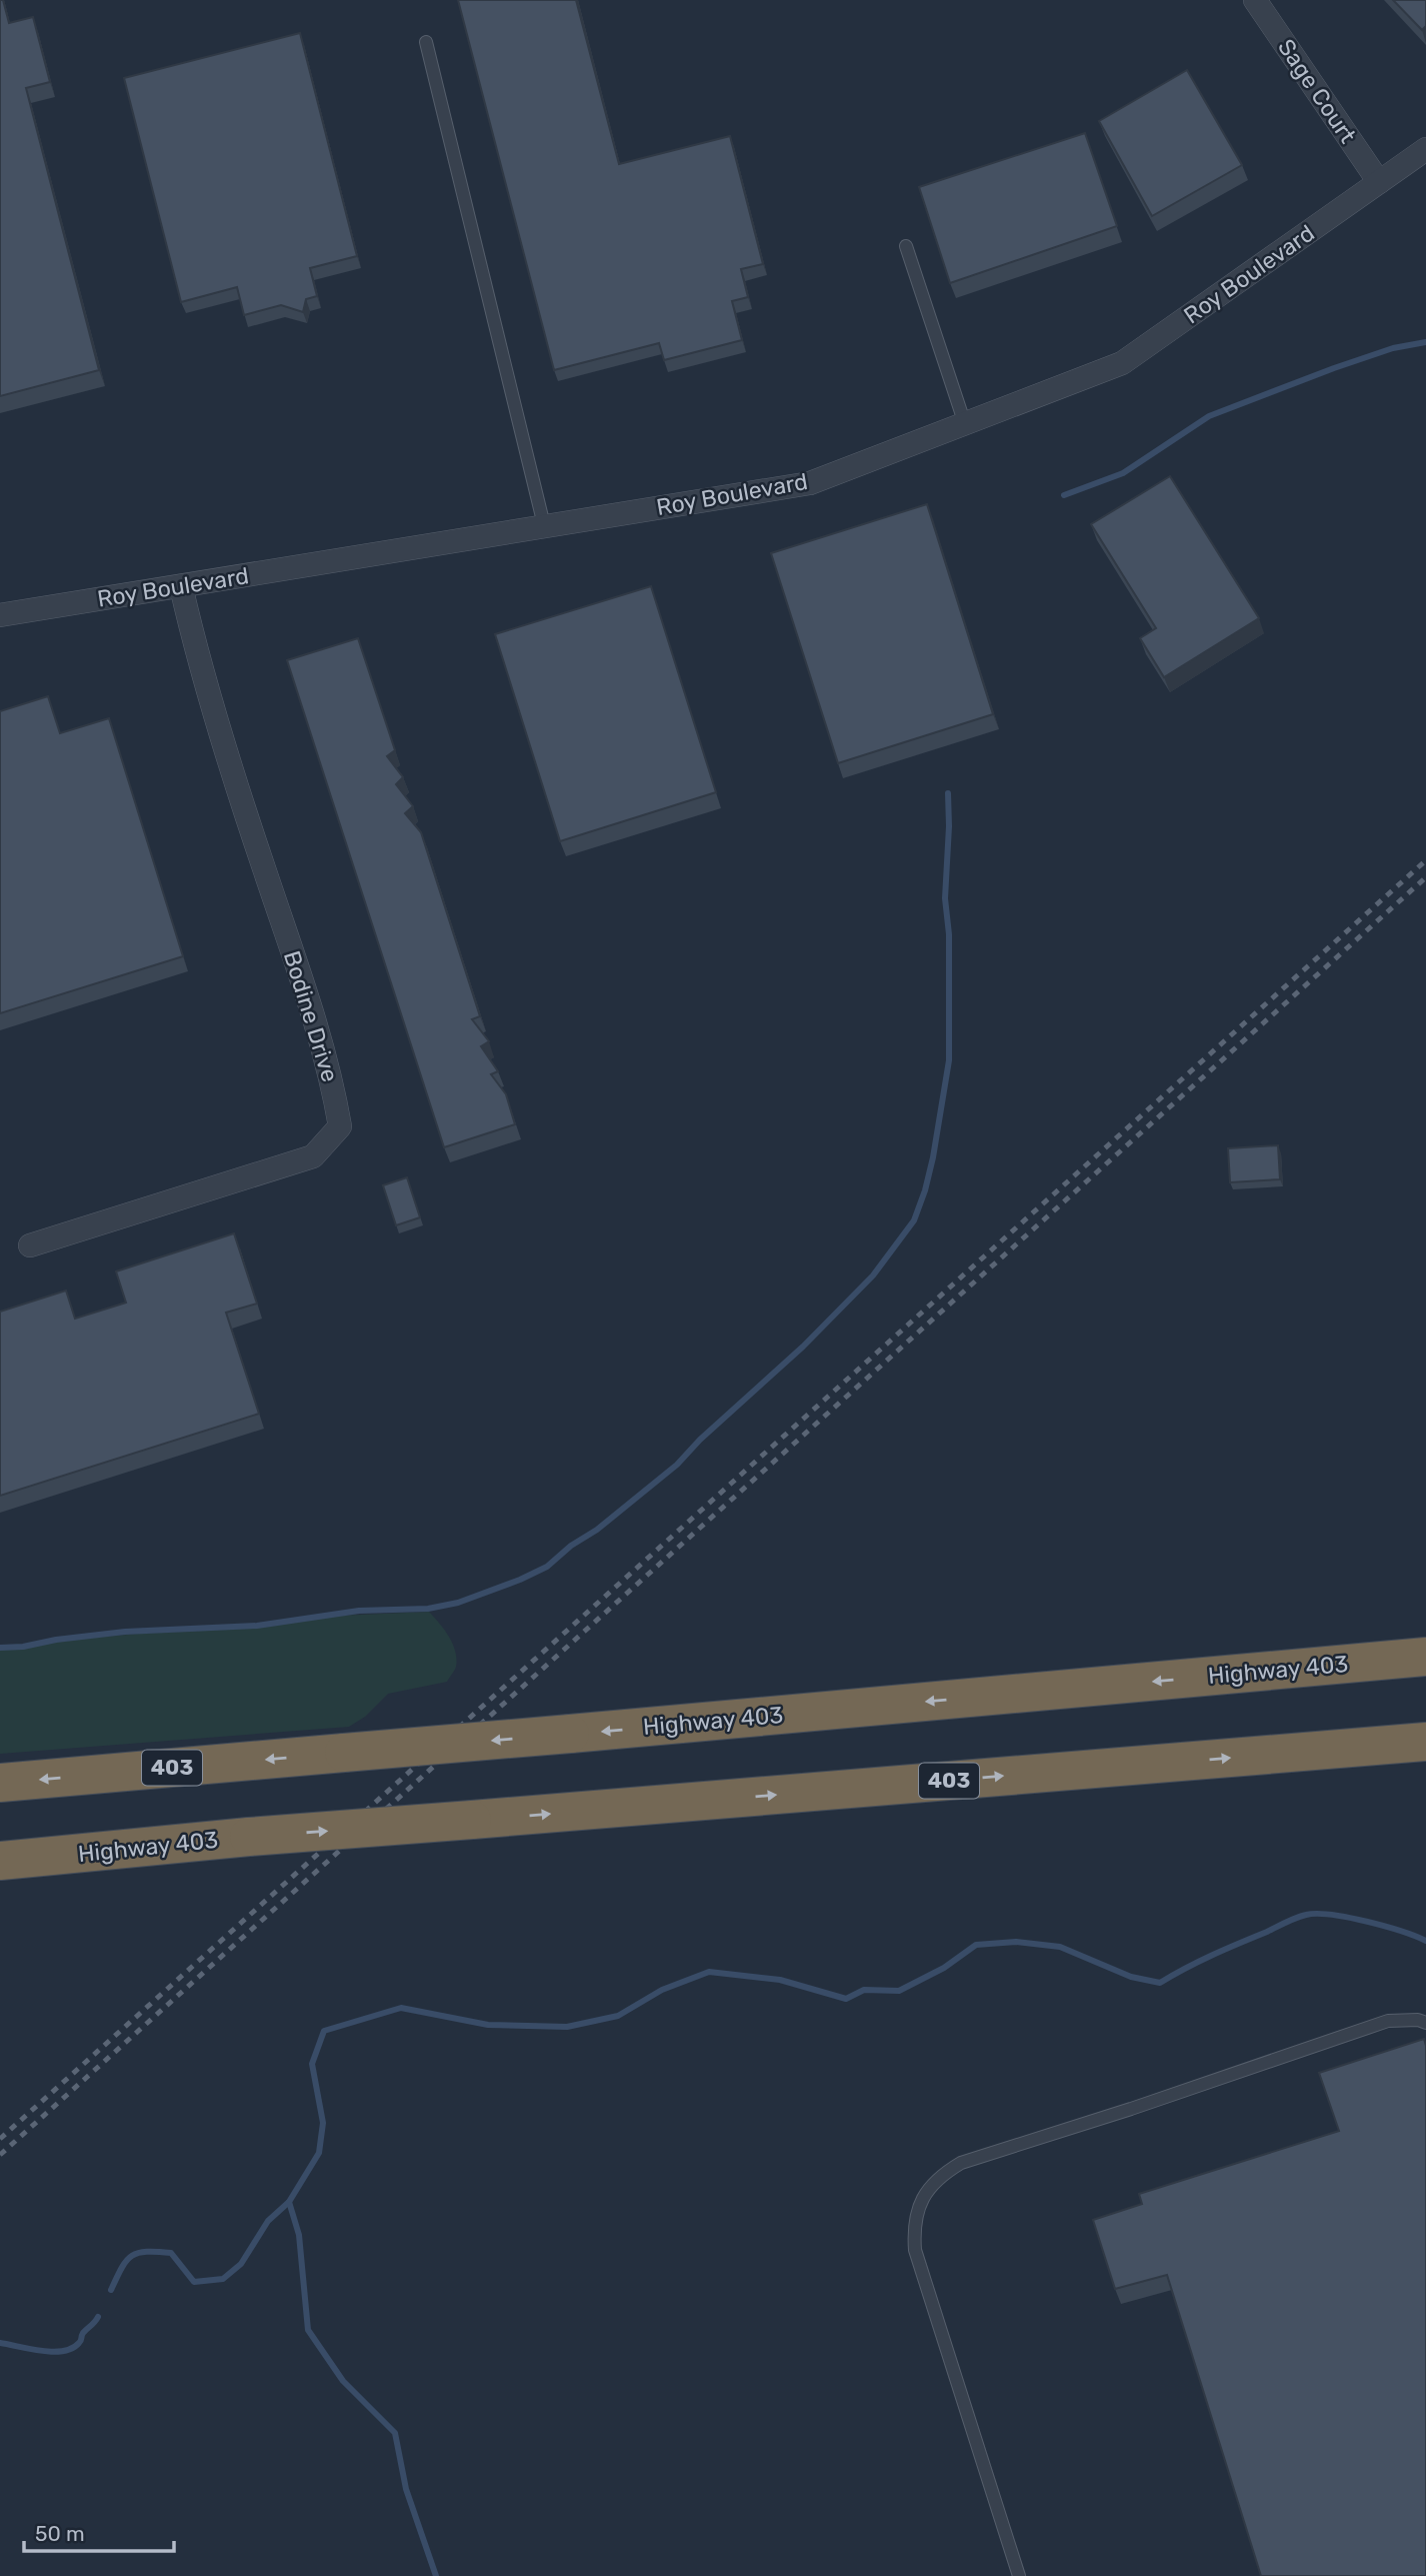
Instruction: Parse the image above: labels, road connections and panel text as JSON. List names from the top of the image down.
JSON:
{
  "streets": {
    "highway": ["Highway 403", "403"],
    "street": ["Sage Court", "Roy Boulevard", "Bodine Drive"]
  },
  "crossings": [
    ["Sage Court", "Roy Boulevard"],
    ["Roy Boulevard", "Bodine Drive"]
  ],
  "scale_bar": "50 m"
}
